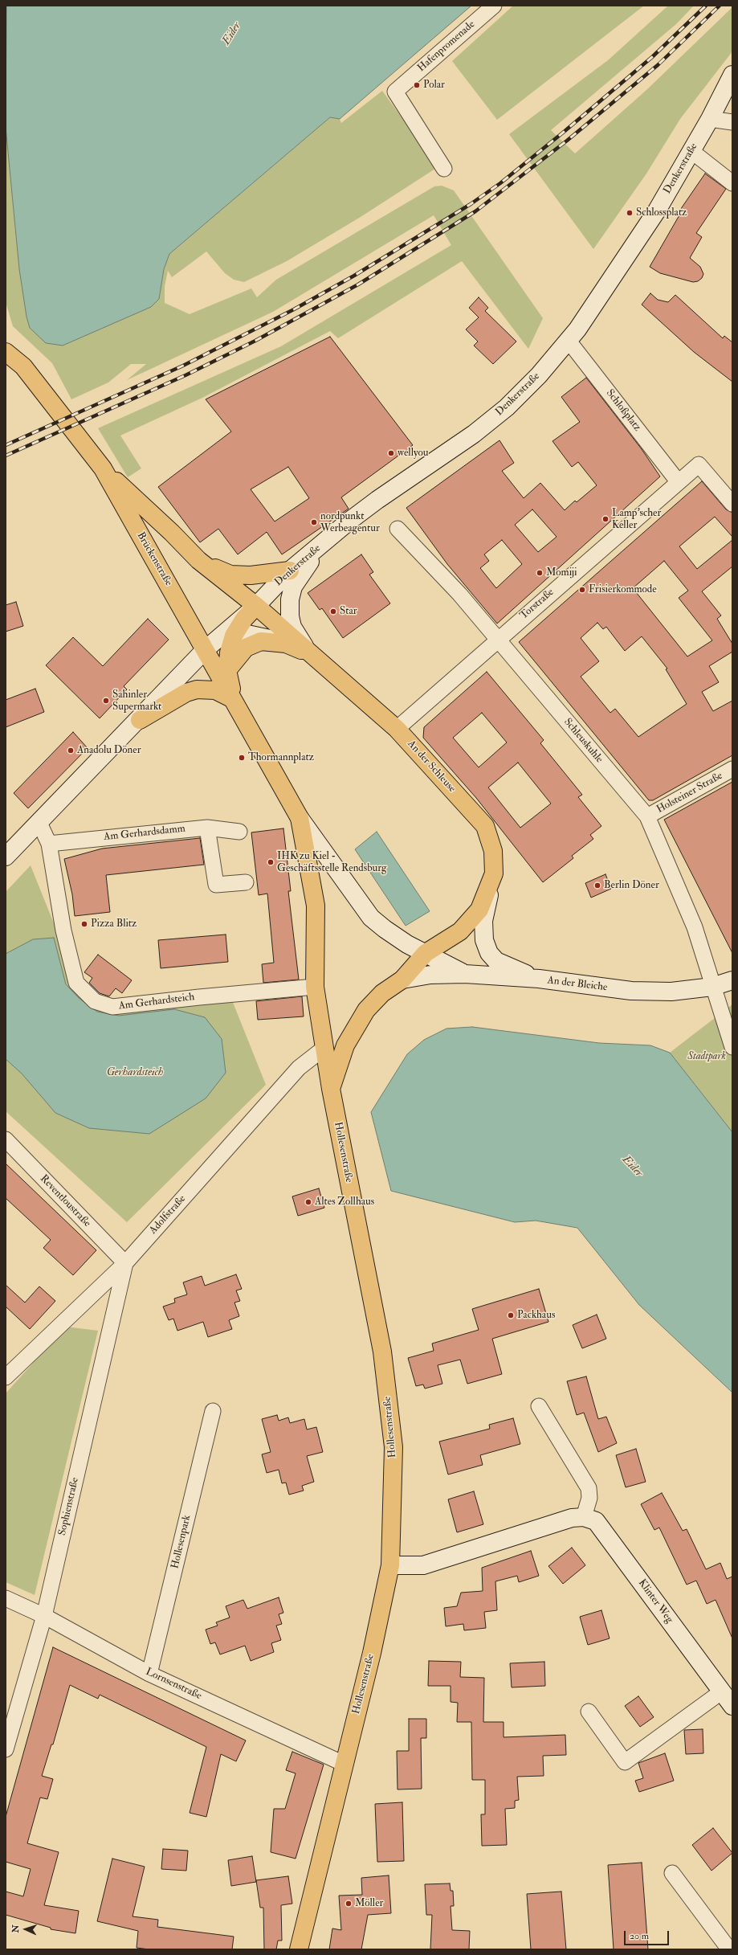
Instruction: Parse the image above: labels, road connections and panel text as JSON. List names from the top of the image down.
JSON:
{
  "streets": {
    "main road": [
      "Denkerstraße",
      "Brückenstraße",
      "An der Schleuse",
      "An der Bleiche",
      "Hollesenstraße",
      "Klinter Weg"
    ],
    "street": [
      "Hafenpromenade",
      "Schloßplatz",
      "Torstraße",
      "Schleuskuhle",
      "Holsteiner Straße",
      "Am Gerhardsdamm",
      "Am Gerhardsteich",
      "Reventloustraße",
      "Adolfstraße",
      "Sophienstraße",
      "Hollesenpark",
      "Lornsenstraße"
    ]
  },
  "crossings": [
    ["Denkerstraße", "Schloßplatz"],
    ["Denkerstraße", "Brückenstraße"],
    ["Denkerstraße", "An der Schleuse"],
    ["Schloßplatz", "Torstraße"],
    ["Brückenstraße", "An der Schleuse"],
    ["Torstraße", "Schleuskuhle"],
    ["Torstraße", "An der Schleuse"],
    ["Schleuskuhle", "Holsteiner Straße"],
    ["Schleuskuhle", "An der Bleiche"],
    ["An der Schleuse", "An der Bleiche"],
    ["An der Schleuse", "Hollesenstraße"],
    ["Am Gerhardsdamm", "Am Gerhardsteich"],
    ["An der Bleiche", "Hollesenstraße"],
    ["Hollesenstraße", "Lornsenstraße"],
    ["Reventloustraße", "Adolfstraße"],
    ["Reventloustraße", "Sophienstraße"],
    ["Adolfstraße", "Sophienstraße"],
    ["Sophienstraße", "Lornsenstraße"],
    ["Hollesenpark", "Lornsenstraße"]
  ],
  "water": ["Eider", "Gerhardsteich"],
  "parks": ["Stadtpark"],
  "places": [
    "Polar",
    "Schlossplatz",
    "wellyou",
    "Lamp'scher Keller",
    "nordpunkt Werbeagentur",
    "Momiji",
    "Frisierkommode",
    "Star",
    "Sahinler Supermarkt",
    "Anadolu Döner",
    "Thormannplatz",
    "IHK zu Kiel - Geschäftsstelle Rendsburg",
    "Berlin Döner",
    "Pizza Blitz",
    "Altes Zollhaus",
    "Packhaus",
    "Möller"
  ],
  "scale_bar": "20 m",
  "north": "left"
}
